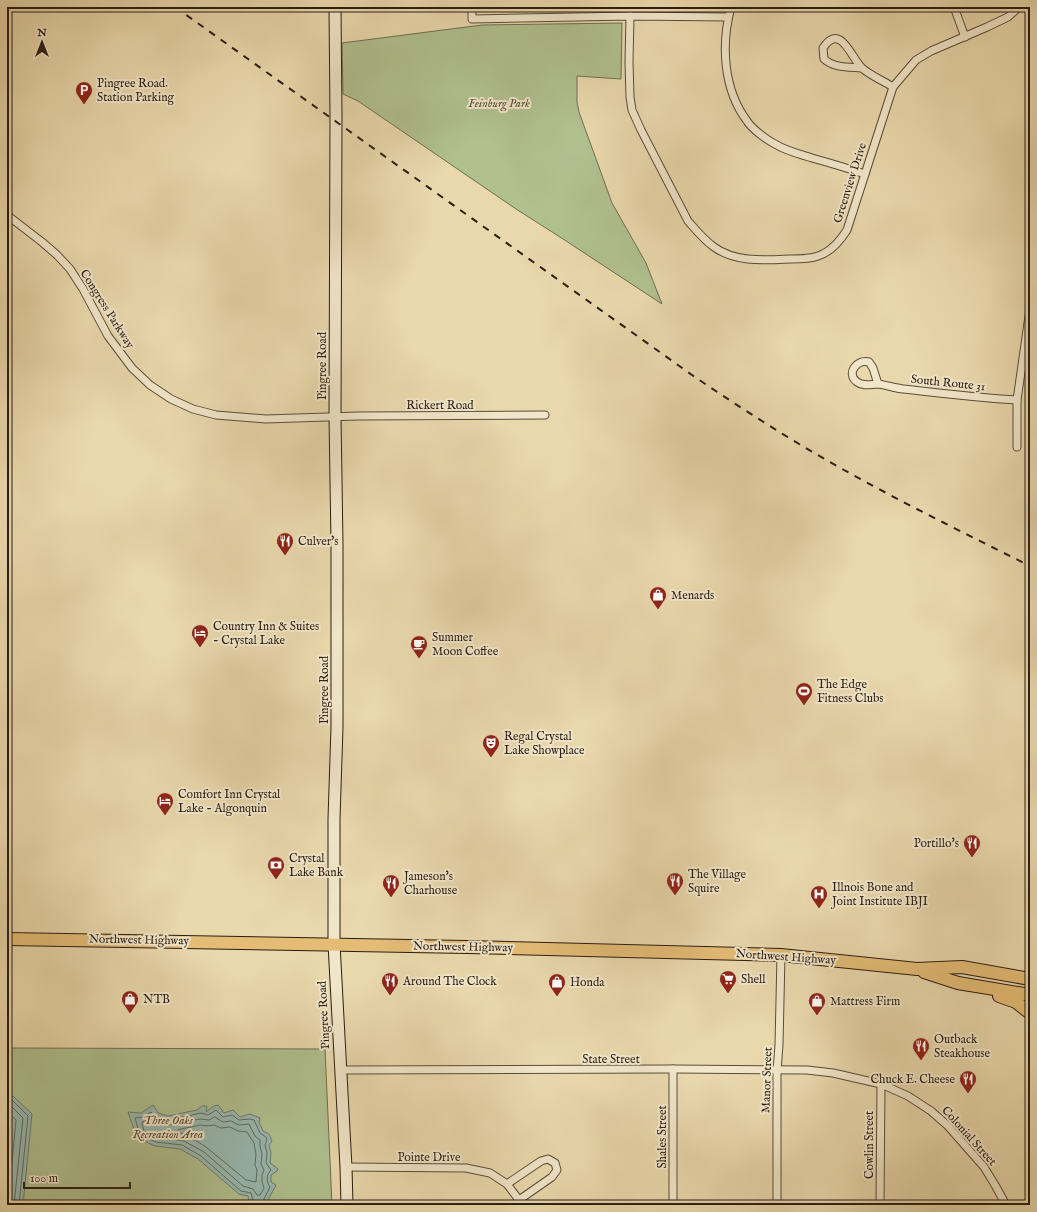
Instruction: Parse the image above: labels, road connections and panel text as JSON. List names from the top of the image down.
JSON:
{
  "streets": {
    "main road": ["Northwest Highway"],
    "street": [
      "Greenview Drive",
      "Congress Parkway",
      "Pingree Road",
      "South Route 31",
      "Rickert Road",
      "State Street",
      "Manor Street",
      "Colonial Street",
      "Shales Street",
      "Cowlin Street",
      "Pointe Drive"
    ]
  },
  "crossings": [
    ["Congress Parkway", "Pingree Road"],
    ["Congress Parkway", "Rickert Road"],
    ["Pingree Road", "Rickert Road"],
    ["Pingree Road", "Northwest Highway"],
    ["Pingree Road", "State Street"],
    ["Pingree Road", "Pointe Drive"],
    ["Northwest Highway", "Manor Street"],
    ["State Street", "Manor Street"],
    ["State Street", "Colonial Street"],
    ["State Street", "Shales Street"],
    ["State Street", "Cowlin Street"],
    ["Colonial Street", "Cowlin Street"]
  ],
  "parks": ["Feinburg Park", "Three Oaks Recreation Area"],
  "places": {
    "parking": ["Pingree Road. Station Parking"],
    "restaurant": [
      "Culver's",
      "Portillo's",
      "The Village Squire",
      "Jameson's Charhouse",
      "Around The Clock",
      "Outback Steakhouse",
      "Chuck E. Cheese"
    ],
    "shop": [
      "Menards",
      "Honda",
      "NTB",
      "Mattress Firm"
    ],
    "hotel": ["Country Inn & Suites - Crystal Lake", "Comfort Inn Crystal Lake - Algonquin"],
    "cafe": ["Summer Moon Coffee"],
    "sports": ["The Edge Fitness Clubs"],
    "theatre": ["Regal Crystal Lake Showplace"],
    "bank": ["Crystal Lake Bank"],
    "hospital": ["Illnois Bone and Joint Institute IBJI"],
    "supermarket": ["Shell"]
  },
  "scale_bar": "100 m",
  "north": "top"
}
